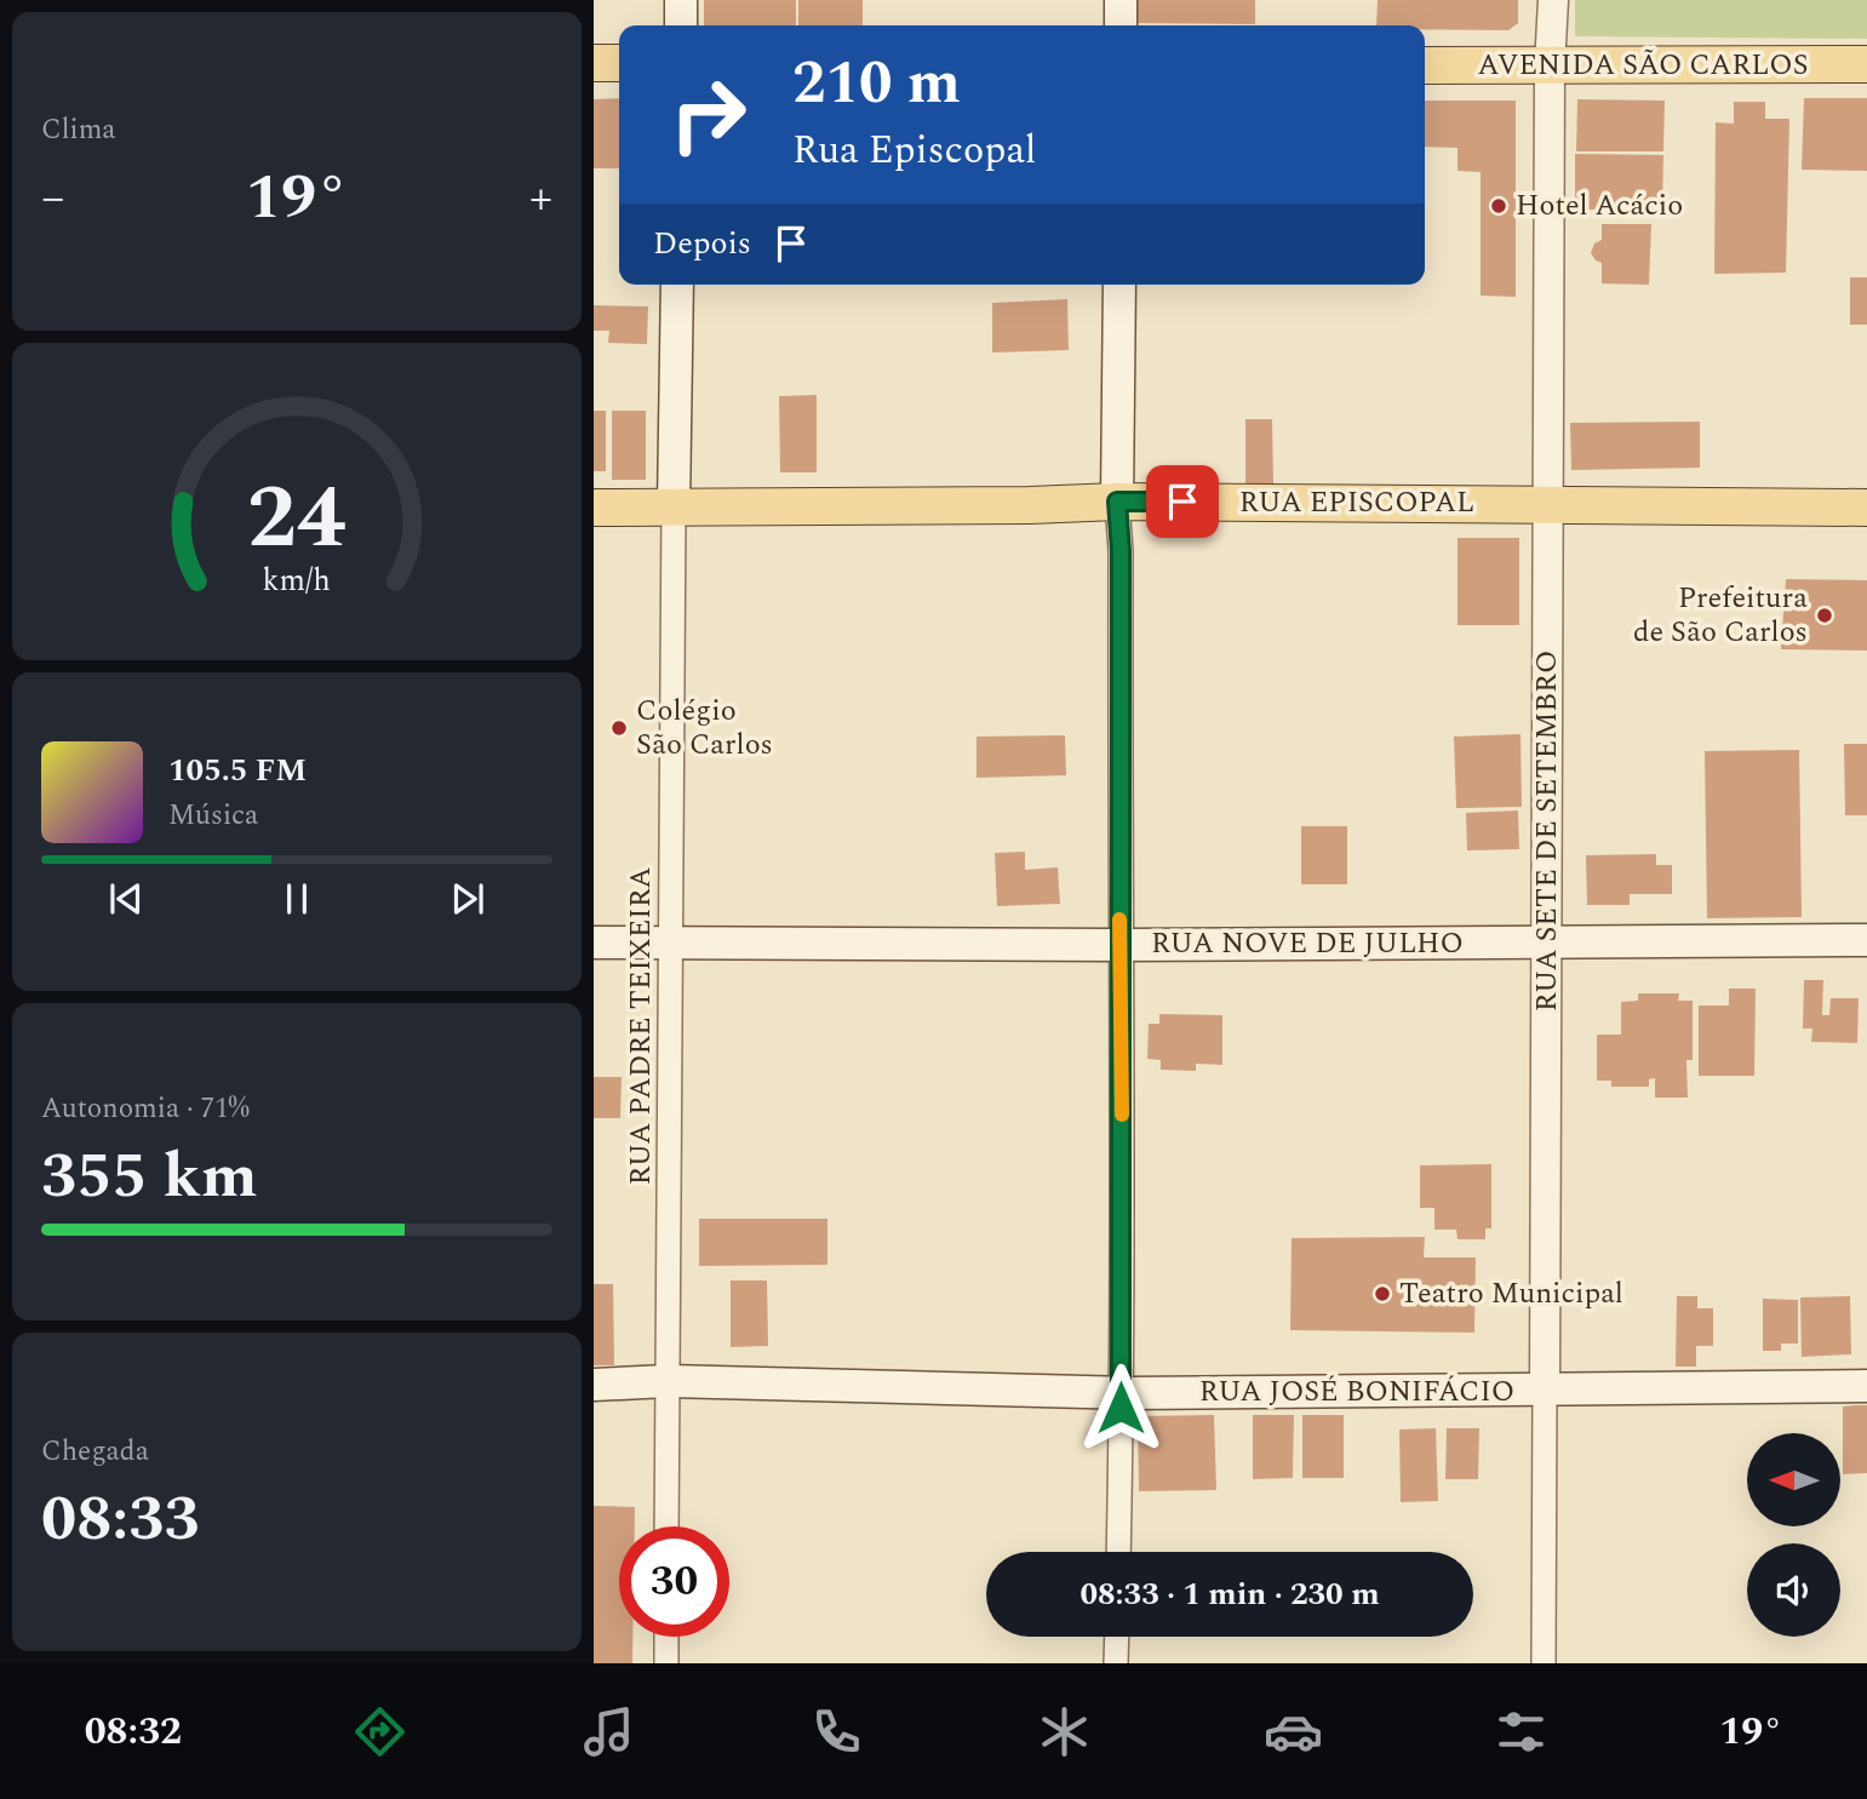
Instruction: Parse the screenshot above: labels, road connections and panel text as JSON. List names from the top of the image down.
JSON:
{
  "streets": {
    "main road": [
      "AVENIDA SÃO CARLOS",
      "RUA EPISCOPAL",
      "RUA NOVE DE JULHO",
      "RUA JOSÉ BONIFÁCIO"
    ],
    "street": ["RUA SETE DE SETEMBRO", "RUA PADRE TEIXEIRA"]
  },
  "crossings": [
    ["AVENIDA SÃO CARLOS", "RUA SETE DE SETEMBRO"],
    ["RUA EPISCOPAL", "RUA SETE DE SETEMBRO"],
    ["RUA EPISCOPAL", "RUA PADRE TEIXEIRA"],
    ["RUA SETE DE SETEMBRO", "RUA NOVE DE JULHO"],
    ["RUA SETE DE SETEMBRO", "RUA JOSÉ BONIFÁCIO"],
    ["RUA NOVE DE JULHO", "RUA PADRE TEIXEIRA"],
    ["RUA PADRE TEIXEIRA", "RUA JOSÉ BONIFÁCIO"]
  ],
  "places": [
    "Hotel Acácio",
    "Prefeitura de São Carlos",
    "Colégio São Carlos",
    "Teatro Municipal"
  ],
  "north": "left",
  "page": {
    "tile": [
      "Clima",
      ["Autonomia · 71%", "355 km"],
      ["Chegada", "08:33"]
    ],
    "turn": ["210 m", "Rua Episcopal"],
    "heat": ["−", "19°", "+"],
    "then": "Depois",
    "song": ["105.5 FM", "Música"],
    "limit": "30",
    "trip": "08:33 · 1 min · 230 m",
    "tabs": ["08:32", "19°"],
    "gauge": ["24", "km/h"]
  }
}
